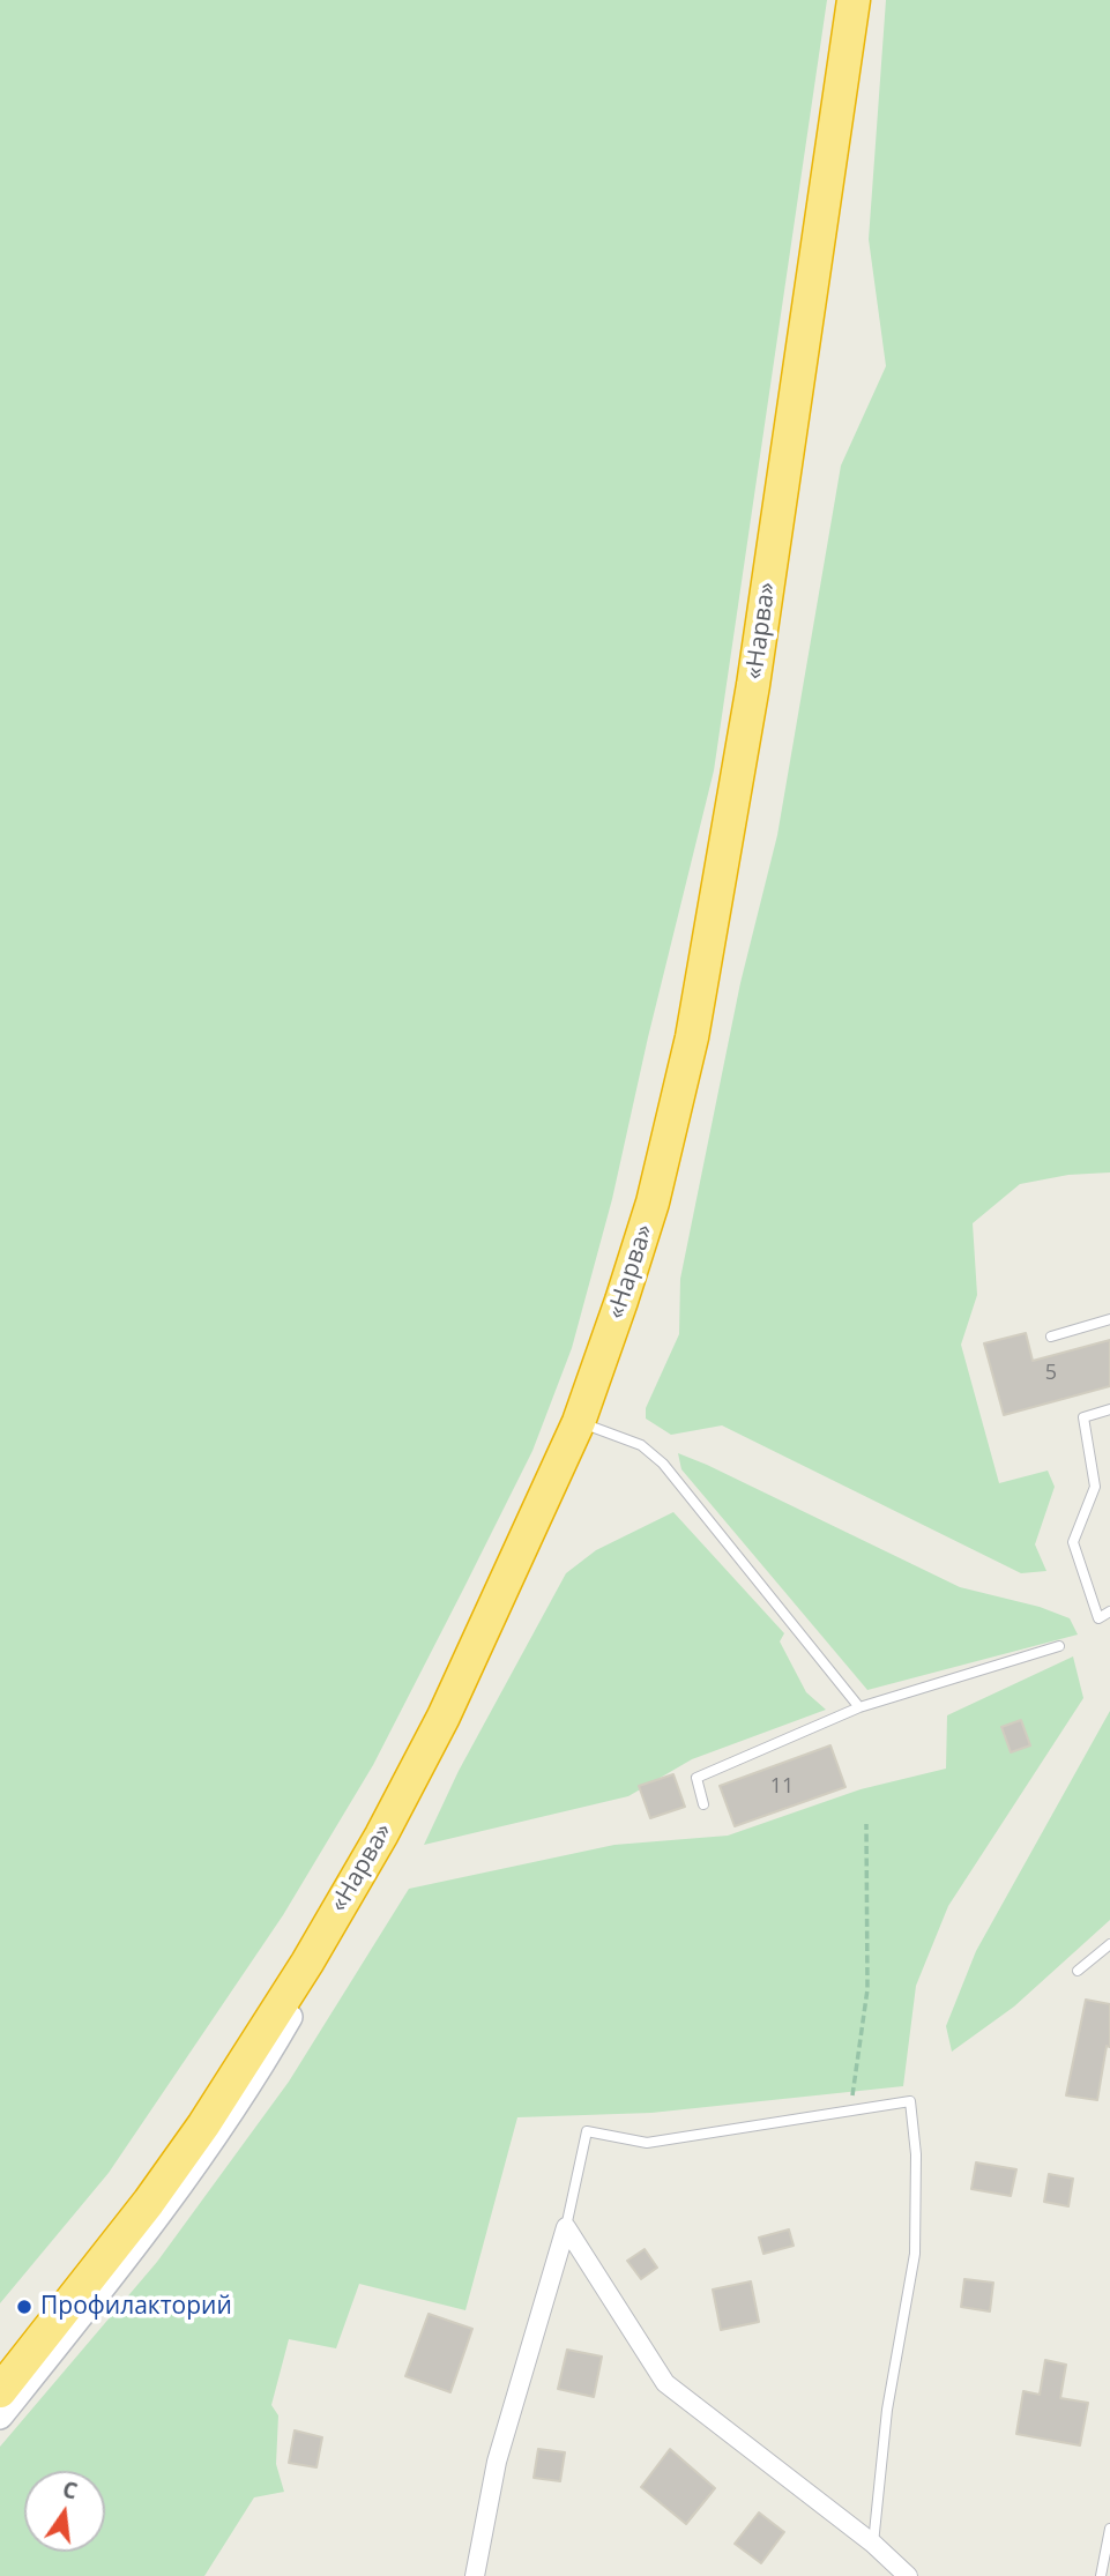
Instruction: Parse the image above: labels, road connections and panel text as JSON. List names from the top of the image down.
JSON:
{
  "streets": {
    "highway": ["«Нарва»"]
  },
  "places": ["Профилакторий"],
  "house_numbers": ["5", "11"],
  "north": "top"
}
